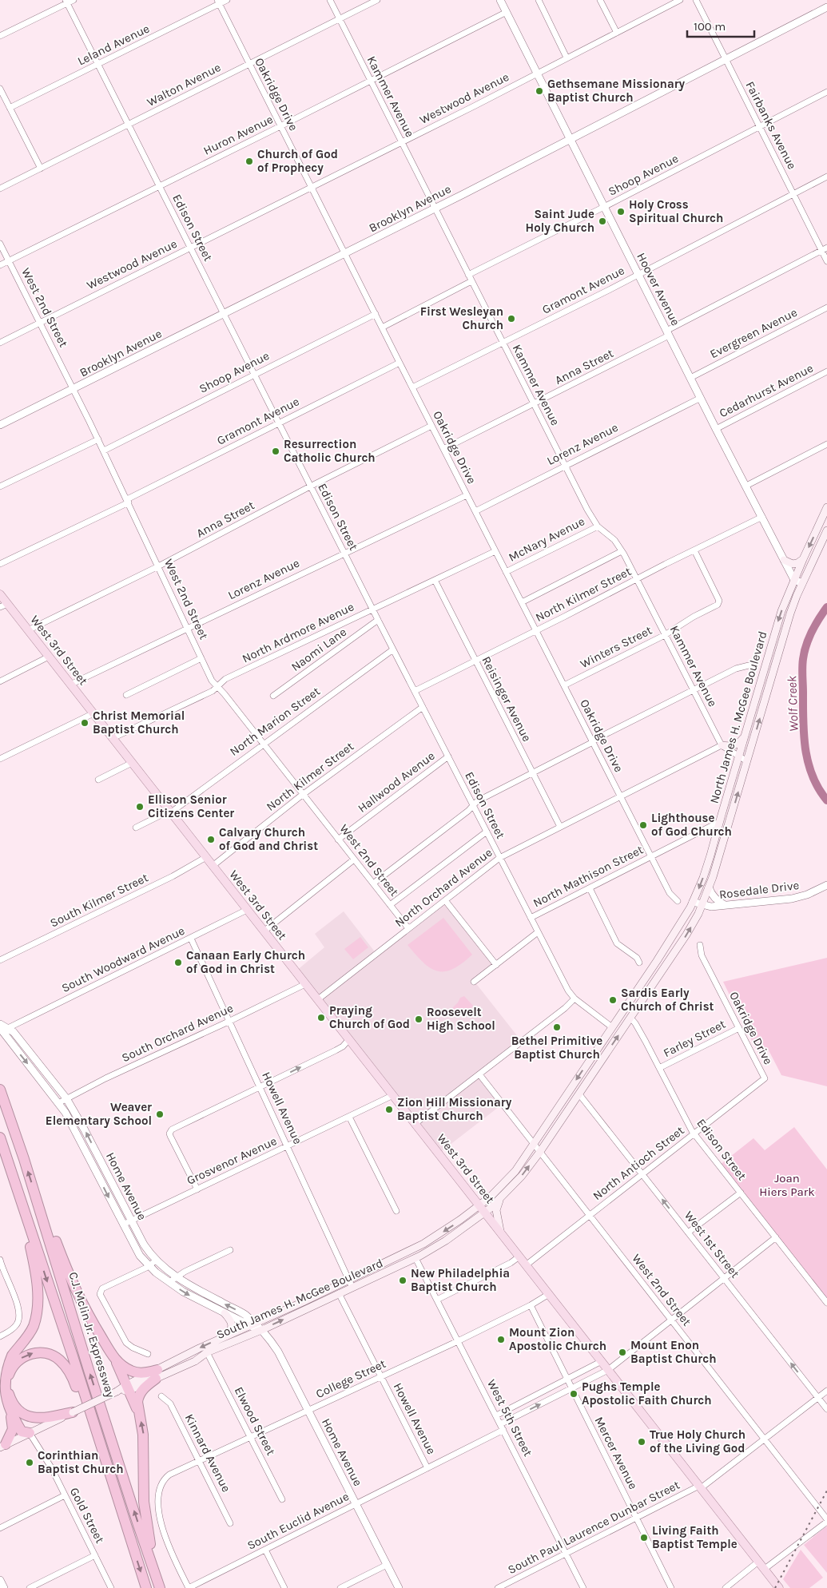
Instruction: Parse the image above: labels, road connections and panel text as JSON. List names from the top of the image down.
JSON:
{
  "streets": {
    "highway": ["C.J. Mclin Jr. Expressway"],
    "main road": ["West 3rd Street", "North James H. McGee Boulevard", "South James H. McGee Boulevard"],
    "street": [
      "Leland Avenue",
      "Walton Avenue",
      "Oakridge Drive",
      "Kammer Avenue",
      "Westwood Avenue",
      "Fairbanks Avenue",
      "Huron Avenue",
      "Shoop Avenue",
      "Brooklyn Avenue",
      "Edison Street",
      "Hoover Avenue",
      "Gramont Avenue",
      "West 2nd Street",
      "Evergreen Avenue",
      "Anna Street",
      "Cedarhurst Avenue",
      "Lorenz Avenue",
      "McNary Avenue",
      "North Kilmer Street",
      "North Ardmore Avenue",
      "Winters Street",
      "Naomi Lane",
      "Reisinger Avenue",
      "North Marion Street",
      "Hallwood Avenue",
      "North Mathison Street",
      "North Orchard Avenue",
      "Rosedale Drive",
      "South Kilmer Street",
      "South Woodward Avenue",
      "South Orchard Avenue",
      "Farley Street",
      "Howell Avenue",
      "Grosvenor Avenue",
      "North Antioch Street",
      "Home Avenue",
      "West 1st Street",
      "College Street",
      "West 5th Street",
      "Elwood Street",
      "Kinnard Avenue",
      "Mercer Avenue",
      "Gold Street",
      "South Euclid Avenue",
      "South Paul Laurence Dunbar Street"
    ]
  },
  "crossings": [
    ["Leland Avenue", "Oakridge Drive"],
    ["Leland Avenue", "Edison Street"],
    ["Walton Avenue", "Oakridge Drive"],
    ["Walton Avenue", "Kammer Avenue"],
    ["Walton Avenue", "Edison Street"],
    ["Oakridge Drive", "Westwood Avenue"],
    ["Oakridge Drive", "Huron Avenue"],
    ["Oakridge Drive", "Shoop Avenue"],
    ["Oakridge Drive", "Brooklyn Avenue"],
    ["Oakridge Drive", "Gramont Avenue"],
    ["Oakridge Drive", "Anna Street"],
    ["Oakridge Drive", "Lorenz Avenue"],
    ["Oakridge Drive", "McNary Avenue"],
    ["Oakridge Drive", "North Kilmer Street"],
    ["Oakridge Drive", "North Ardmore Avenue"],
    ["Oakridge Drive", "Winters Street"],
    ["Oakridge Drive", "North Mathison Street"],
    ["Oakridge Drive", "North Orchard Avenue"],
    ["Oakridge Drive", "Farley Street"],
    ["Oakridge Drive", "North Antioch Street"],
    ["Kammer Avenue", "Westwood Avenue"],
    ["Kammer Avenue", "Huron Avenue"],
    ["Kammer Avenue", "Shoop Avenue"],
    ["Kammer Avenue", "Brooklyn Avenue"],
    ["Kammer Avenue", "Gramont Avenue"],
    ["Kammer Avenue", "Anna Street"],
    ["Kammer Avenue", "Lorenz Avenue"],
    ["Kammer Avenue", "McNary Avenue"],
    ["Kammer Avenue", "North Kilmer Street"],
    ["Kammer Avenue", "Winters Street"],
    ["Kammer Avenue", "North James H. McGee Boulevard"],
    ["Kammer Avenue", "North Orchard Avenue"],
    ["Westwood Avenue", "Edison Street"],
    ["Westwood Avenue", "Hoover Avenue"],
    ["Westwood Avenue", "West 2nd Street"],
    ["Fairbanks Avenue", "Shoop Avenue"],
    ["Fairbanks Avenue", "Brooklyn Avenue"],
    ["Fairbanks Avenue", "Gramont Avenue"],
    ["Fairbanks Avenue", "Anna Street"],
    ["Huron Avenue", "Edison Street"],
    ["Huron Avenue", "Hoover Avenue"],
    ["Huron Avenue", "West 2nd Street"],
    ["Shoop Avenue", "Edison Street"],
    ["Shoop Avenue", "Hoover Avenue"],
    ["Shoop Avenue", "West 2nd Street"],
    ["Brooklyn Avenue", "Edison Street"],
    ["Brooklyn Avenue", "Hoover Avenue"],
    ["Brooklyn Avenue", "West 2nd Street"],
    ["Edison Street", "Gramont Avenue"],
    ["Edison Street", "Anna Street"],
    ["Edison Street", "Lorenz Avenue"],
    ["Edison Street", "North Kilmer Street"],
    ["Edison Street", "North Ardmore Avenue"],
    ["Edison Street", "Naomi Lane"],
    ["Edison Street", "North James H. McGee Boulevard"],
    ["Edison Street", "North Marion Street"],
    ["Edison Street", "Hallwood Avenue"],
    ["Edison Street", "North Mathison Street"],
    ["Edison Street", "North Orchard Avenue"],
    ["Edison Street", "Farley Street"],
    ["Edison Street", "North Antioch Street"],
    ["Edison Street", "South Euclid Avenue"],
    ["Hoover Avenue", "Gramont Avenue"],
    ["Hoover Avenue", "Evergreen Avenue"],
    ["Hoover Avenue", "Anna Street"],
    ["Hoover Avenue", "Cedarhurst Avenue"],
    ["Hoover Avenue", "Lorenz Avenue"],
    ["Hoover Avenue", "North Kilmer Street"],
    ["Hoover Avenue", "North James H. McGee Boulevard"],
    ["Gramont Avenue", "West 2nd Street"],
    ["West 2nd Street", "Anna Street"],
    ["West 2nd Street", "Lorenz Avenue"],
    ["West 2nd Street", "North Kilmer Street"],
    ["West 2nd Street", "North Ardmore Avenue"],
    ["West 2nd Street", "North James H. McGee Boulevard"],
    ["West 2nd Street", "North Marion Street"],
    ["West 2nd Street", "Hallwood Avenue"],
    ["West 2nd Street", "North Orchard Avenue"],
    ["West 2nd Street", "North Antioch Street"],
    ["West 2nd Street", "South Euclid Avenue"],
    ["West 2nd Street", "South Paul Laurence Dunbar Street"],
    ["Anna Street", "West 3rd Street"],
    ["Lorenz Avenue", "West 3rd Street"],
    ["North Kilmer Street", "Winters Street"],
    ["North Kilmer Street", "West 3rd Street"],
    ["North Kilmer Street", "Reisinger Avenue"],
    ["North Ardmore Avenue", "West 3rd Street"],
    ["North Ardmore Avenue", "Reisinger Avenue"],
    ["West 3rd Street", "North James H. McGee Boulevard"],
    ["West 3rd Street", "North Marion Street"],
    ["West 3rd Street", "North Orchard Avenue"],
    ["West 3rd Street", "South Kilmer Street"],
    ["West 3rd Street", "South Woodward Avenue"],
    ["West 3rd Street", "South Orchard Avenue"],
    ["West 3rd Street", "Grosvenor Avenue"],
    ["West 3rd Street", "North Antioch Street"],
    ["West 3rd Street", "South James H. McGee Boulevard"],
    ["West 3rd Street", "College Street"],
    ["West 3rd Street", "South Euclid Avenue"],
    ["West 3rd Street", "South Paul Laurence Dunbar Street"],
    ["Reisinger Avenue", "North Orchard Avenue"],
    ["North James H. McGee Boulevard", "North Mathison Street"],
    ["North James H. McGee Boulevard", "Rosedale Drive"],
    ["North James H. McGee Boulevard", "West 1st Street"],
    ["North James H. McGee Boulevard", "South James H. McGee Boulevard"],
    ["South Woodward Avenue", "Howell Avenue"],
    ["South Woodward Avenue", "Home Avenue"],
    ["South Orchard Avenue", "Howell Avenue"],
    ["South Orchard Avenue", "Home Avenue"],
    ["Howell Avenue", "Grosvenor Avenue"],
    ["Howell Avenue", "South James H. McGee Boulevard"],
    ["Howell Avenue", "College Street"],
    ["Howell Avenue", "South Euclid Avenue"],
    ["Grosvenor Avenue", "Home Avenue"],
    ["North Antioch Street", "West 1st Street"],
    ["Home Avenue", "South James H. McGee Boulevard"],
    ["Home Avenue", "College Street"],
    ["Home Avenue", "South Euclid Avenue"],
    ["West 1st Street", "South Euclid Avenue"],
    ["West 1st Street", "South Paul Laurence Dunbar Street"],
    ["South James H. McGee Boulevard", "West 5th Street"],
    ["South James H. McGee Boulevard", "Elwood Street"],
    ["South James H. McGee Boulevard", "Gold Street"],
    ["College Street", "West 5th Street"],
    ["College Street", "Elwood Street"],
    ["College Street", "Kinnard Avenue"],
    ["College Street", "Mercer Avenue"],
    ["College Street", "South Euclid Avenue"],
    ["West 5th Street", "South Euclid Avenue"],
    ["West 5th Street", "South Paul Laurence Dunbar Street"],
    ["Mercer Avenue", "South Euclid Avenue"],
    ["Mercer Avenue", "South Paul Laurence Dunbar Street"]
  ],
  "one_way": ["West 1st Street"],
  "water": ["Wolf Creek"],
  "parks": ["Joan Hiers Park"],
  "places": [
    "Gethsemane Missionary Baptist Church",
    "Church of God of Prophecy",
    "Holy Cross Spiritual Church",
    "Saint Jude Holy Church",
    "First Wesleyan Church",
    "Resurrection Catholic Church",
    "Christ Memorial Baptist Church",
    "Ellison Senior Citizens Center",
    "Lighthouse of God Church",
    "Calvary Church of God and Christ",
    "Canaan Early Church of God in Christ",
    "Sardis Early Church of Christ",
    "Praying Church of God",
    "Roosevelt High School",
    "Bethel Primitive Baptist Church",
    "Zion Hill Missionary Baptist Church",
    "Weaver Elementary School",
    "New Philadelphia Baptist Church",
    "Mount Zion Apostolic Church",
    "Mount Enon Baptist Church",
    "Pughs Temple Apostolic Faith Church",
    "True Holy Church of the Living God",
    "Corinthian Baptist Church",
    "Living Faith Baptist Temple"
  ],
  "scale_bar": "100 m"
}
